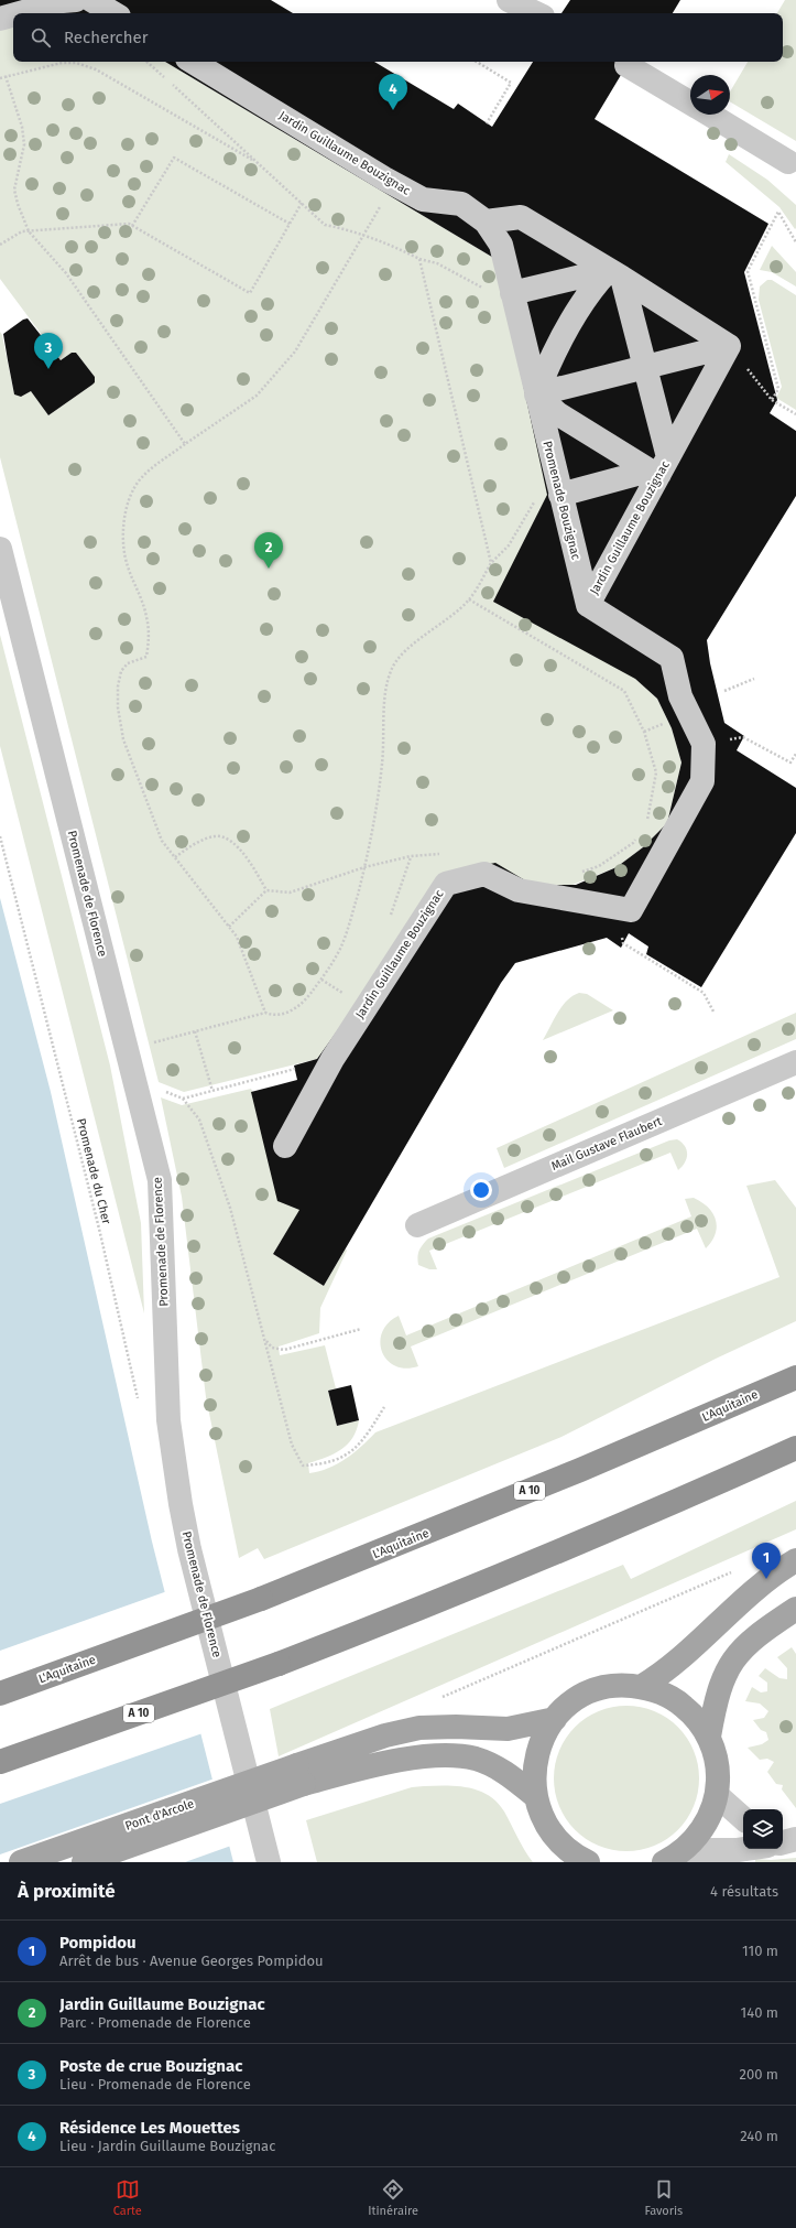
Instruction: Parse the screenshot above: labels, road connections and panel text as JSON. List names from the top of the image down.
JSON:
{
  "streets": {
    "highway": ["L'Aquitaine", "A 10"],
    "main road": ["Pont d'Arcole"],
    "street": [
      "Jardin Guillaume Bouzignac",
      "Promenade Bouzignac",
      "Promenade de Florence",
      "Mail Gustave Flaubert"
    ],
    "path": ["Promenade du Cher"]
  },
  "crossings": [
    ["Jardin Guillaume Bouzignac", "Promenade Bouzignac"]
  ],
  "north": "right",
  "page": {
    "search": "Rechercher",
    "pins": [
      "4",
      "3",
      "2",
      "1"
    ],
    "heading": ["À proximité", "4 résultats"],
    "list": [
      {
        "mark": "1",
        "name": "Pompidou",
        "note": "Arrêt de bus · Avenue Georges Pompidou",
        "value": "110 m"
      },
      {
        "mark": "2",
        "name": "Jardin Guillaume Bouzignac",
        "note": "Parc · Promenade de Florence",
        "value": "140 m"
      },
      {
        "mark": "3",
        "name": "Poste de crue Bouzignac",
        "note": "Lieu · Promenade de Florence",
        "value": "200 m"
      },
      {
        "mark": "4",
        "name": "Résidence Les Mouettes",
        "note": "Lieu · Jardin Guillaume Bouzignac",
        "value": "240 m"
      }
    ],
    "nav": ["Carte", "Itinéraire", "Favoris"]
  }
}
